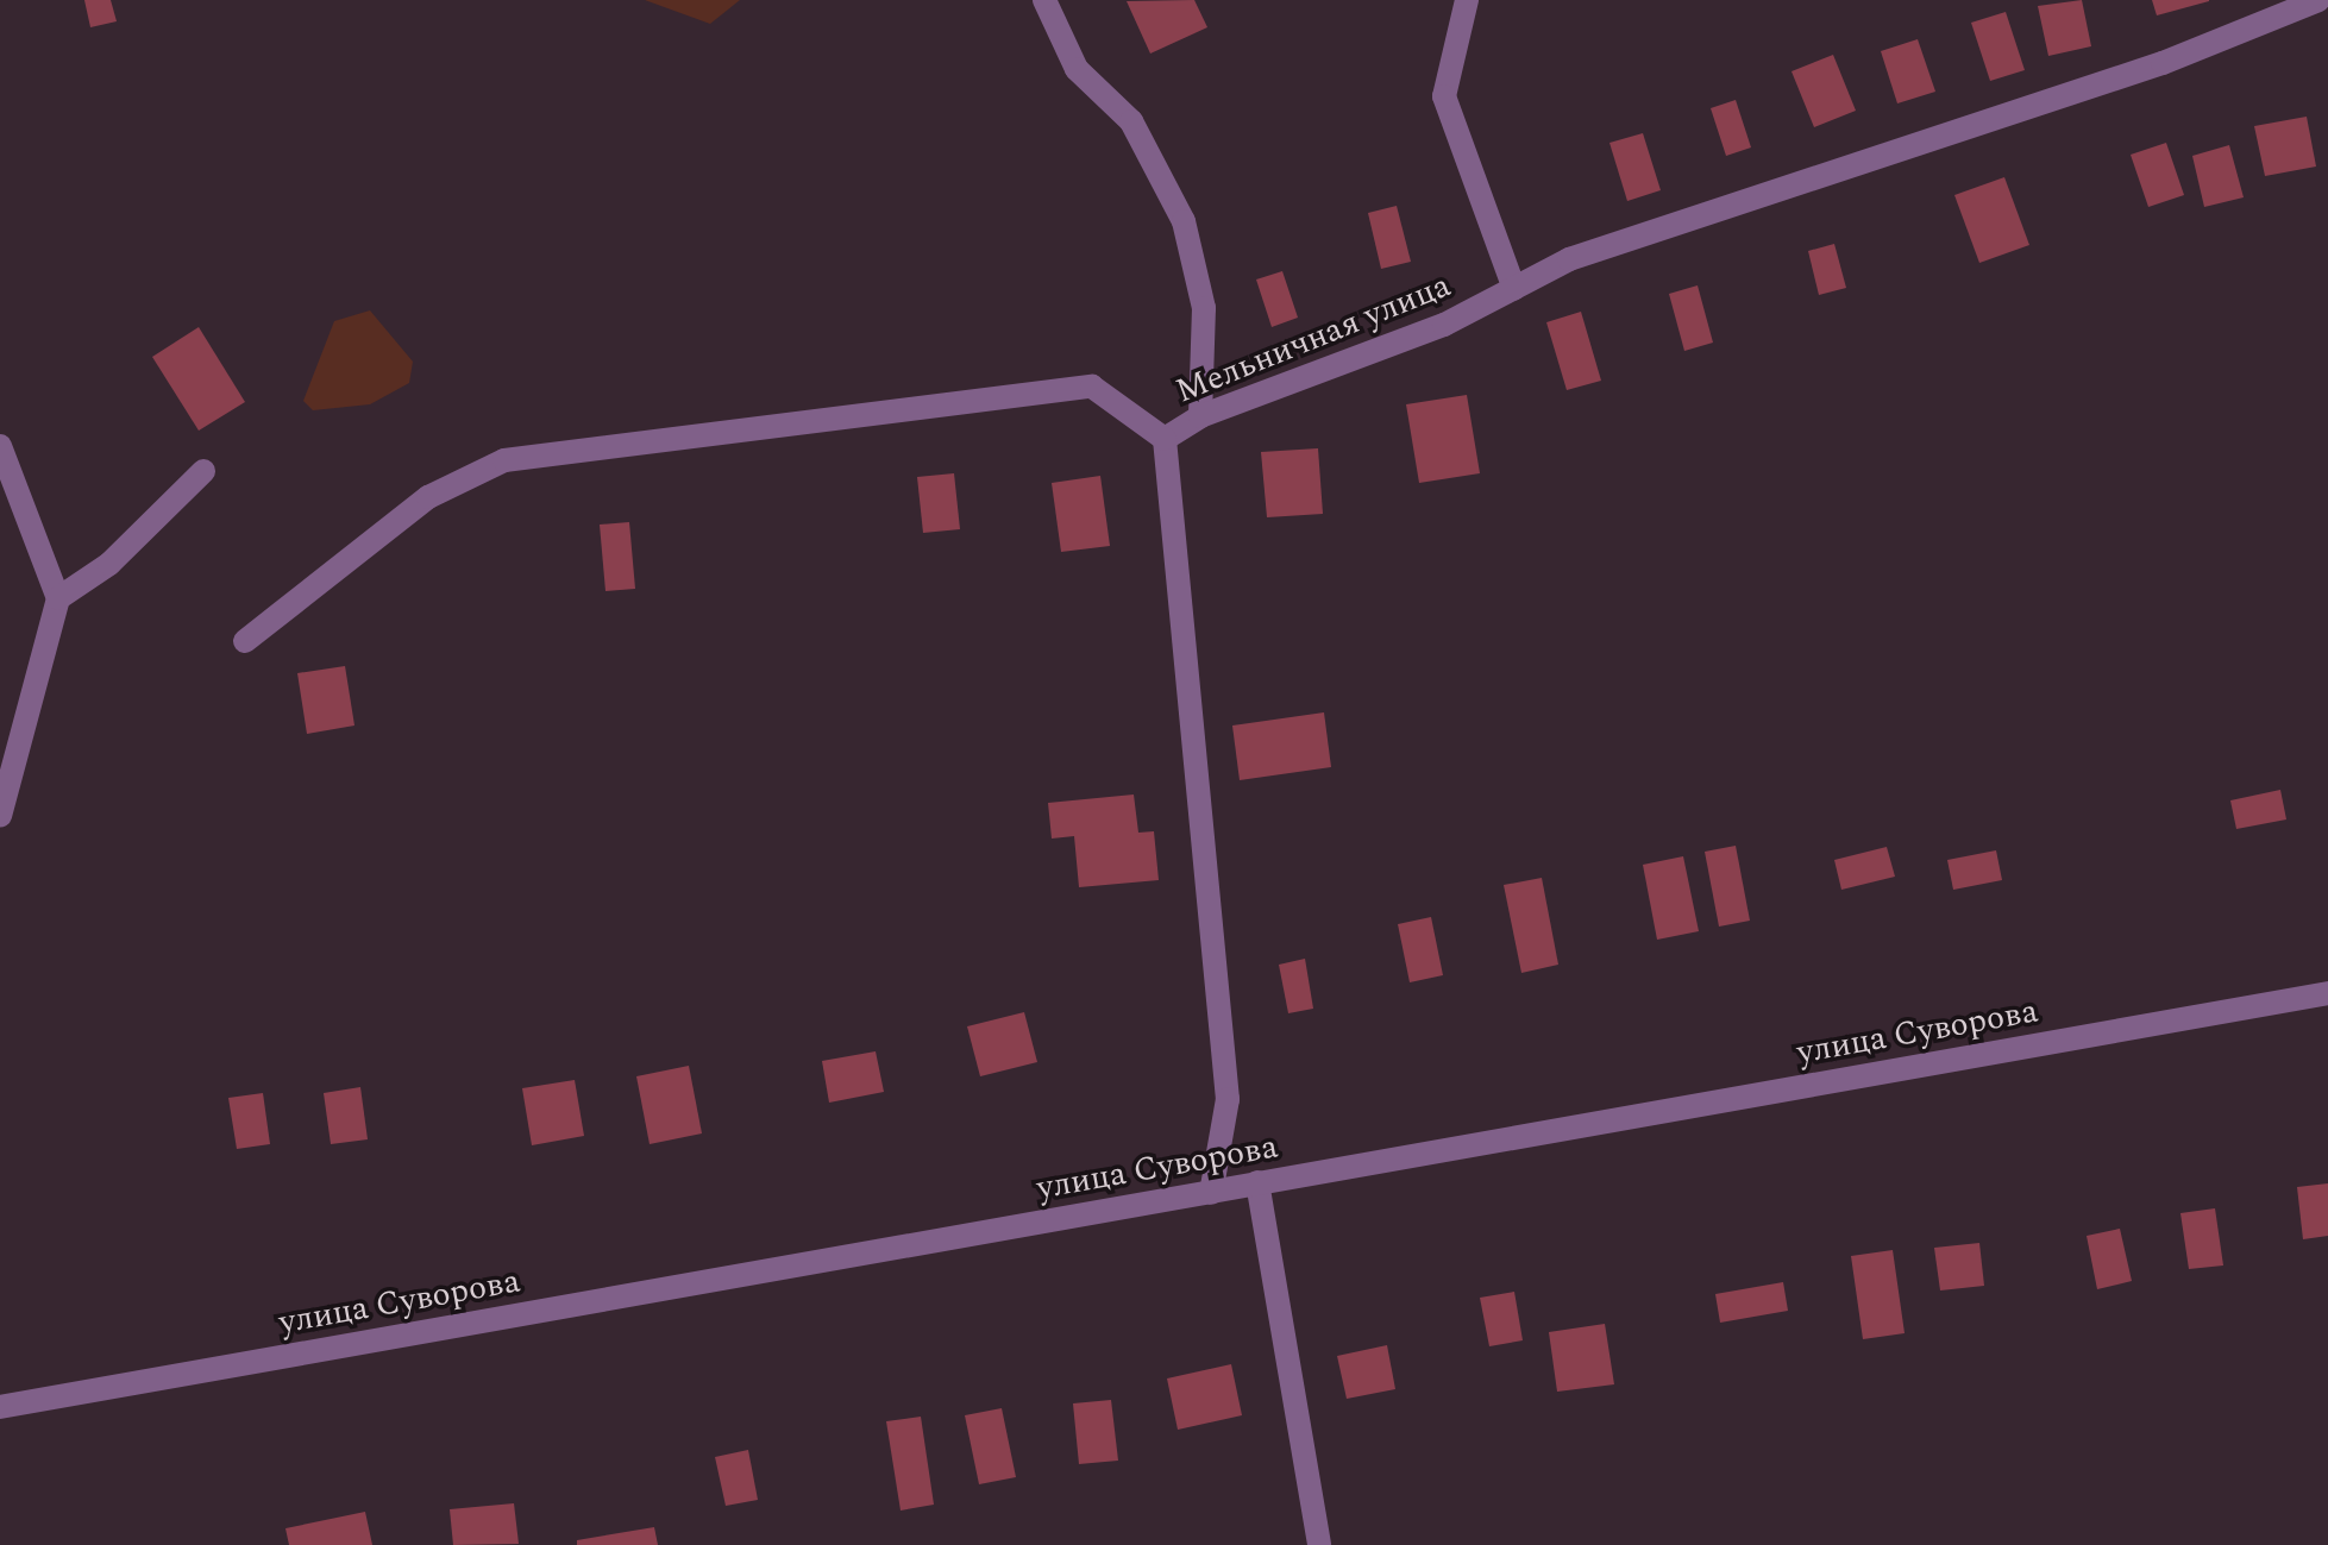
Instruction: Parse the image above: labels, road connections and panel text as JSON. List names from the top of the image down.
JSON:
{
  "streets": {
    "street": ["Мельничная улица", "улица Суворова"]
  }
}
